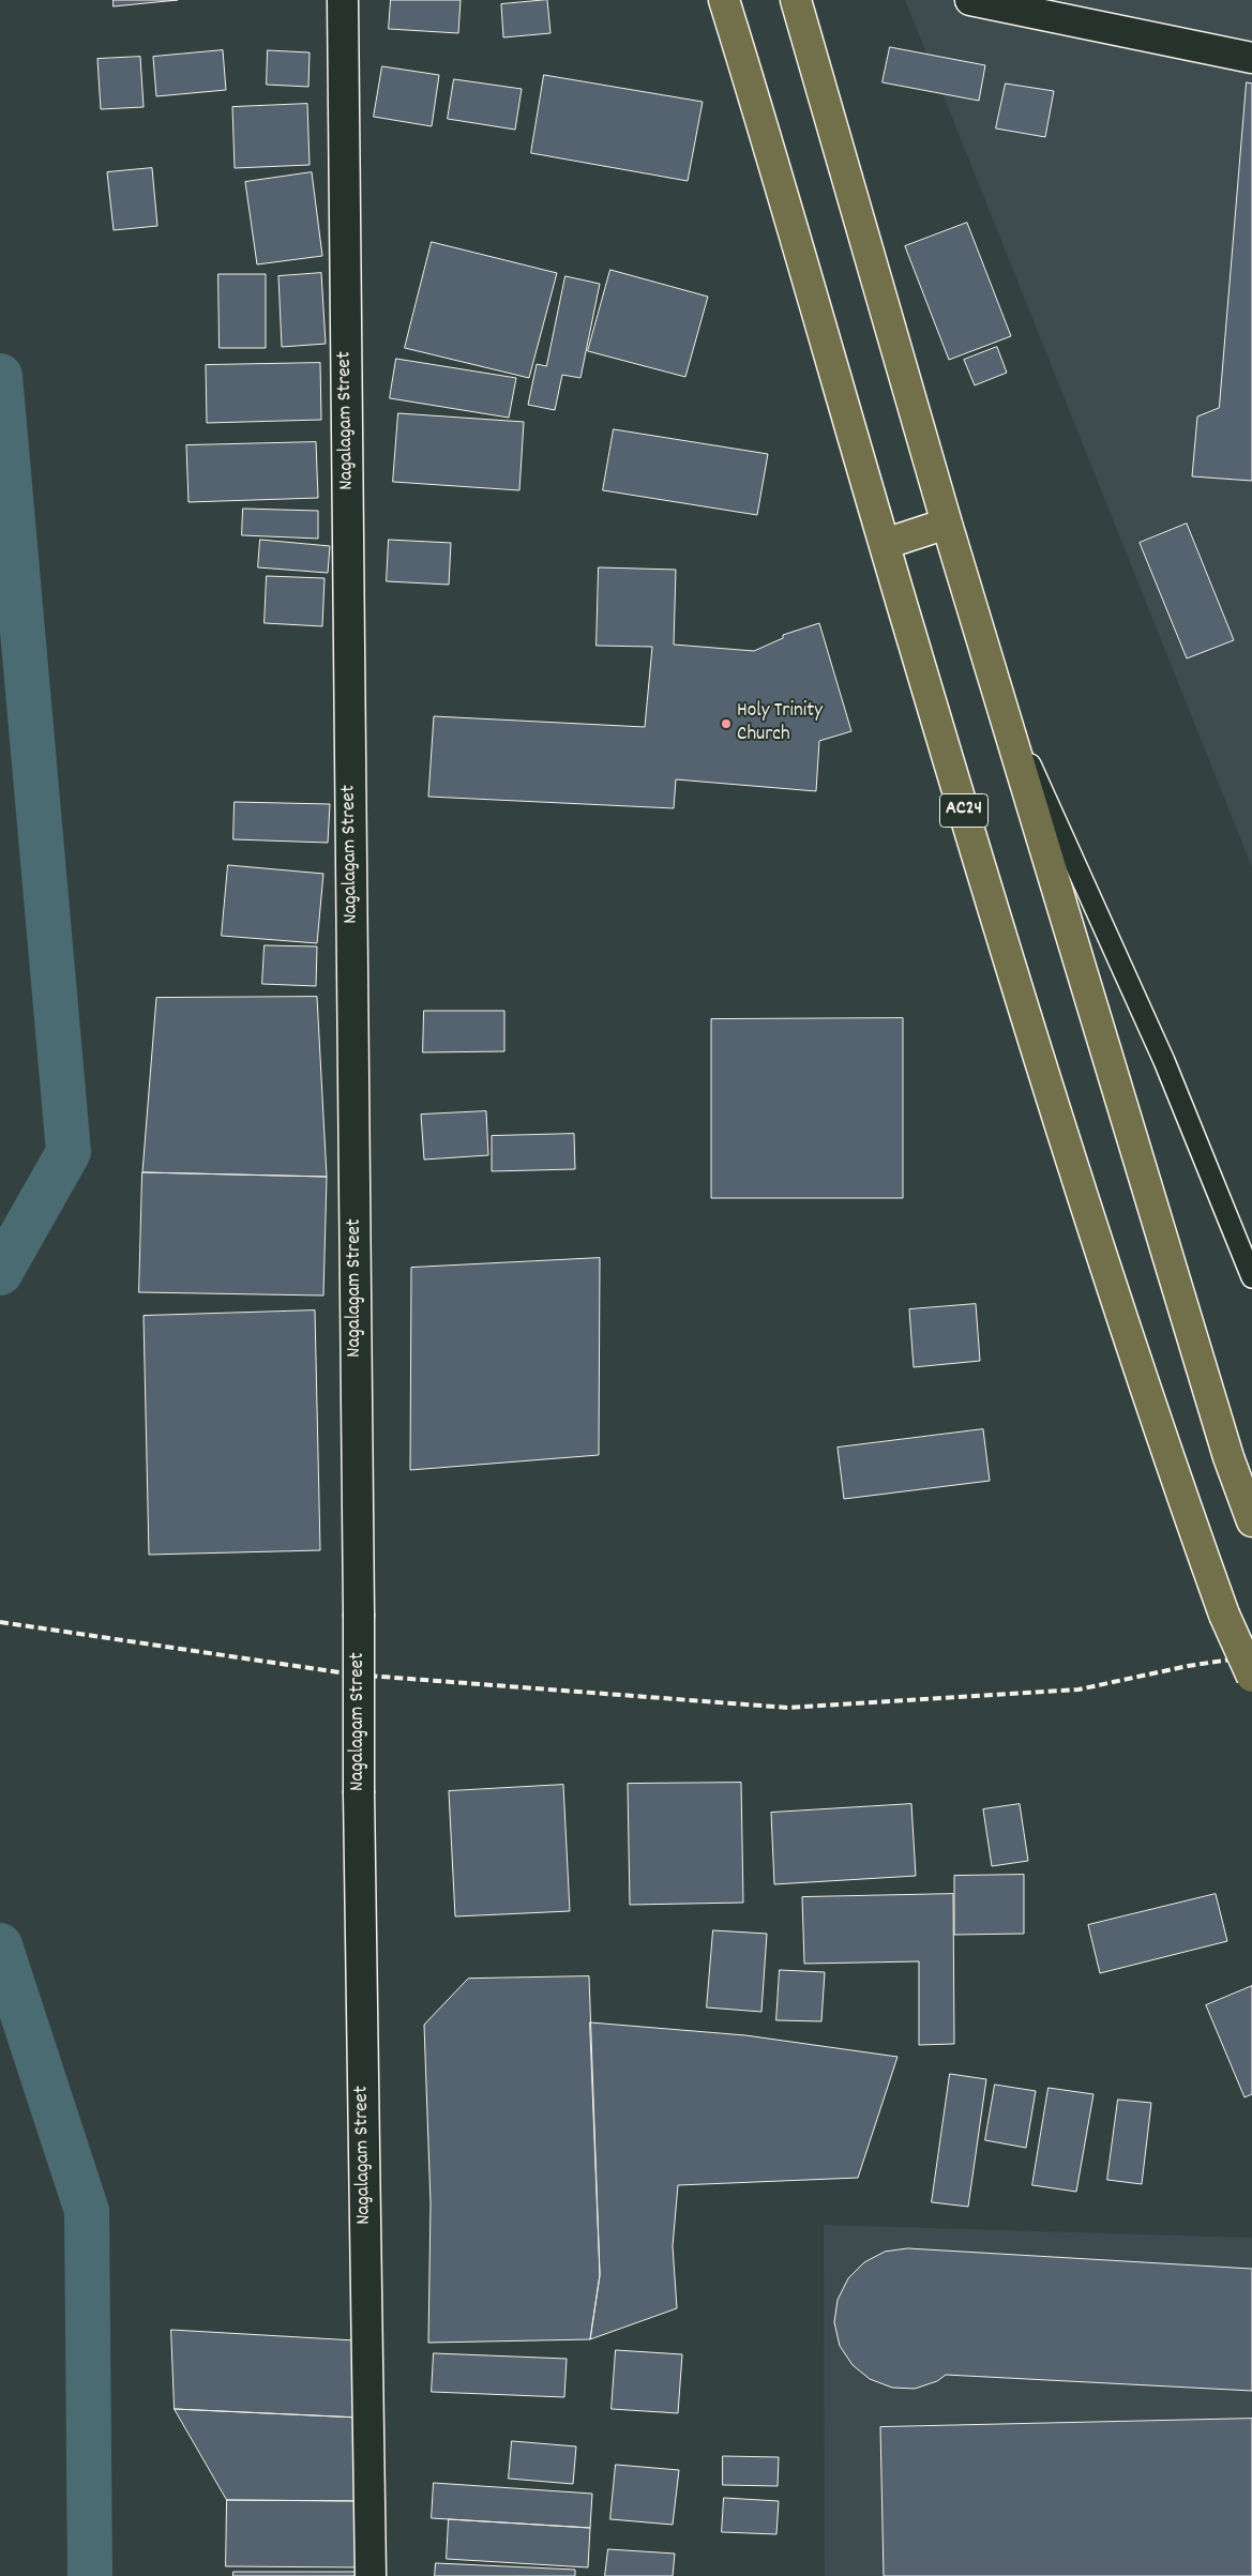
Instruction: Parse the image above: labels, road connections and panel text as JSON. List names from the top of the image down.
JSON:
{
  "streets": {
    "main road": ["AC24"],
    "street": ["Nagalagam Street"]
  },
  "places": ["Holy Trinity Church"]
}
